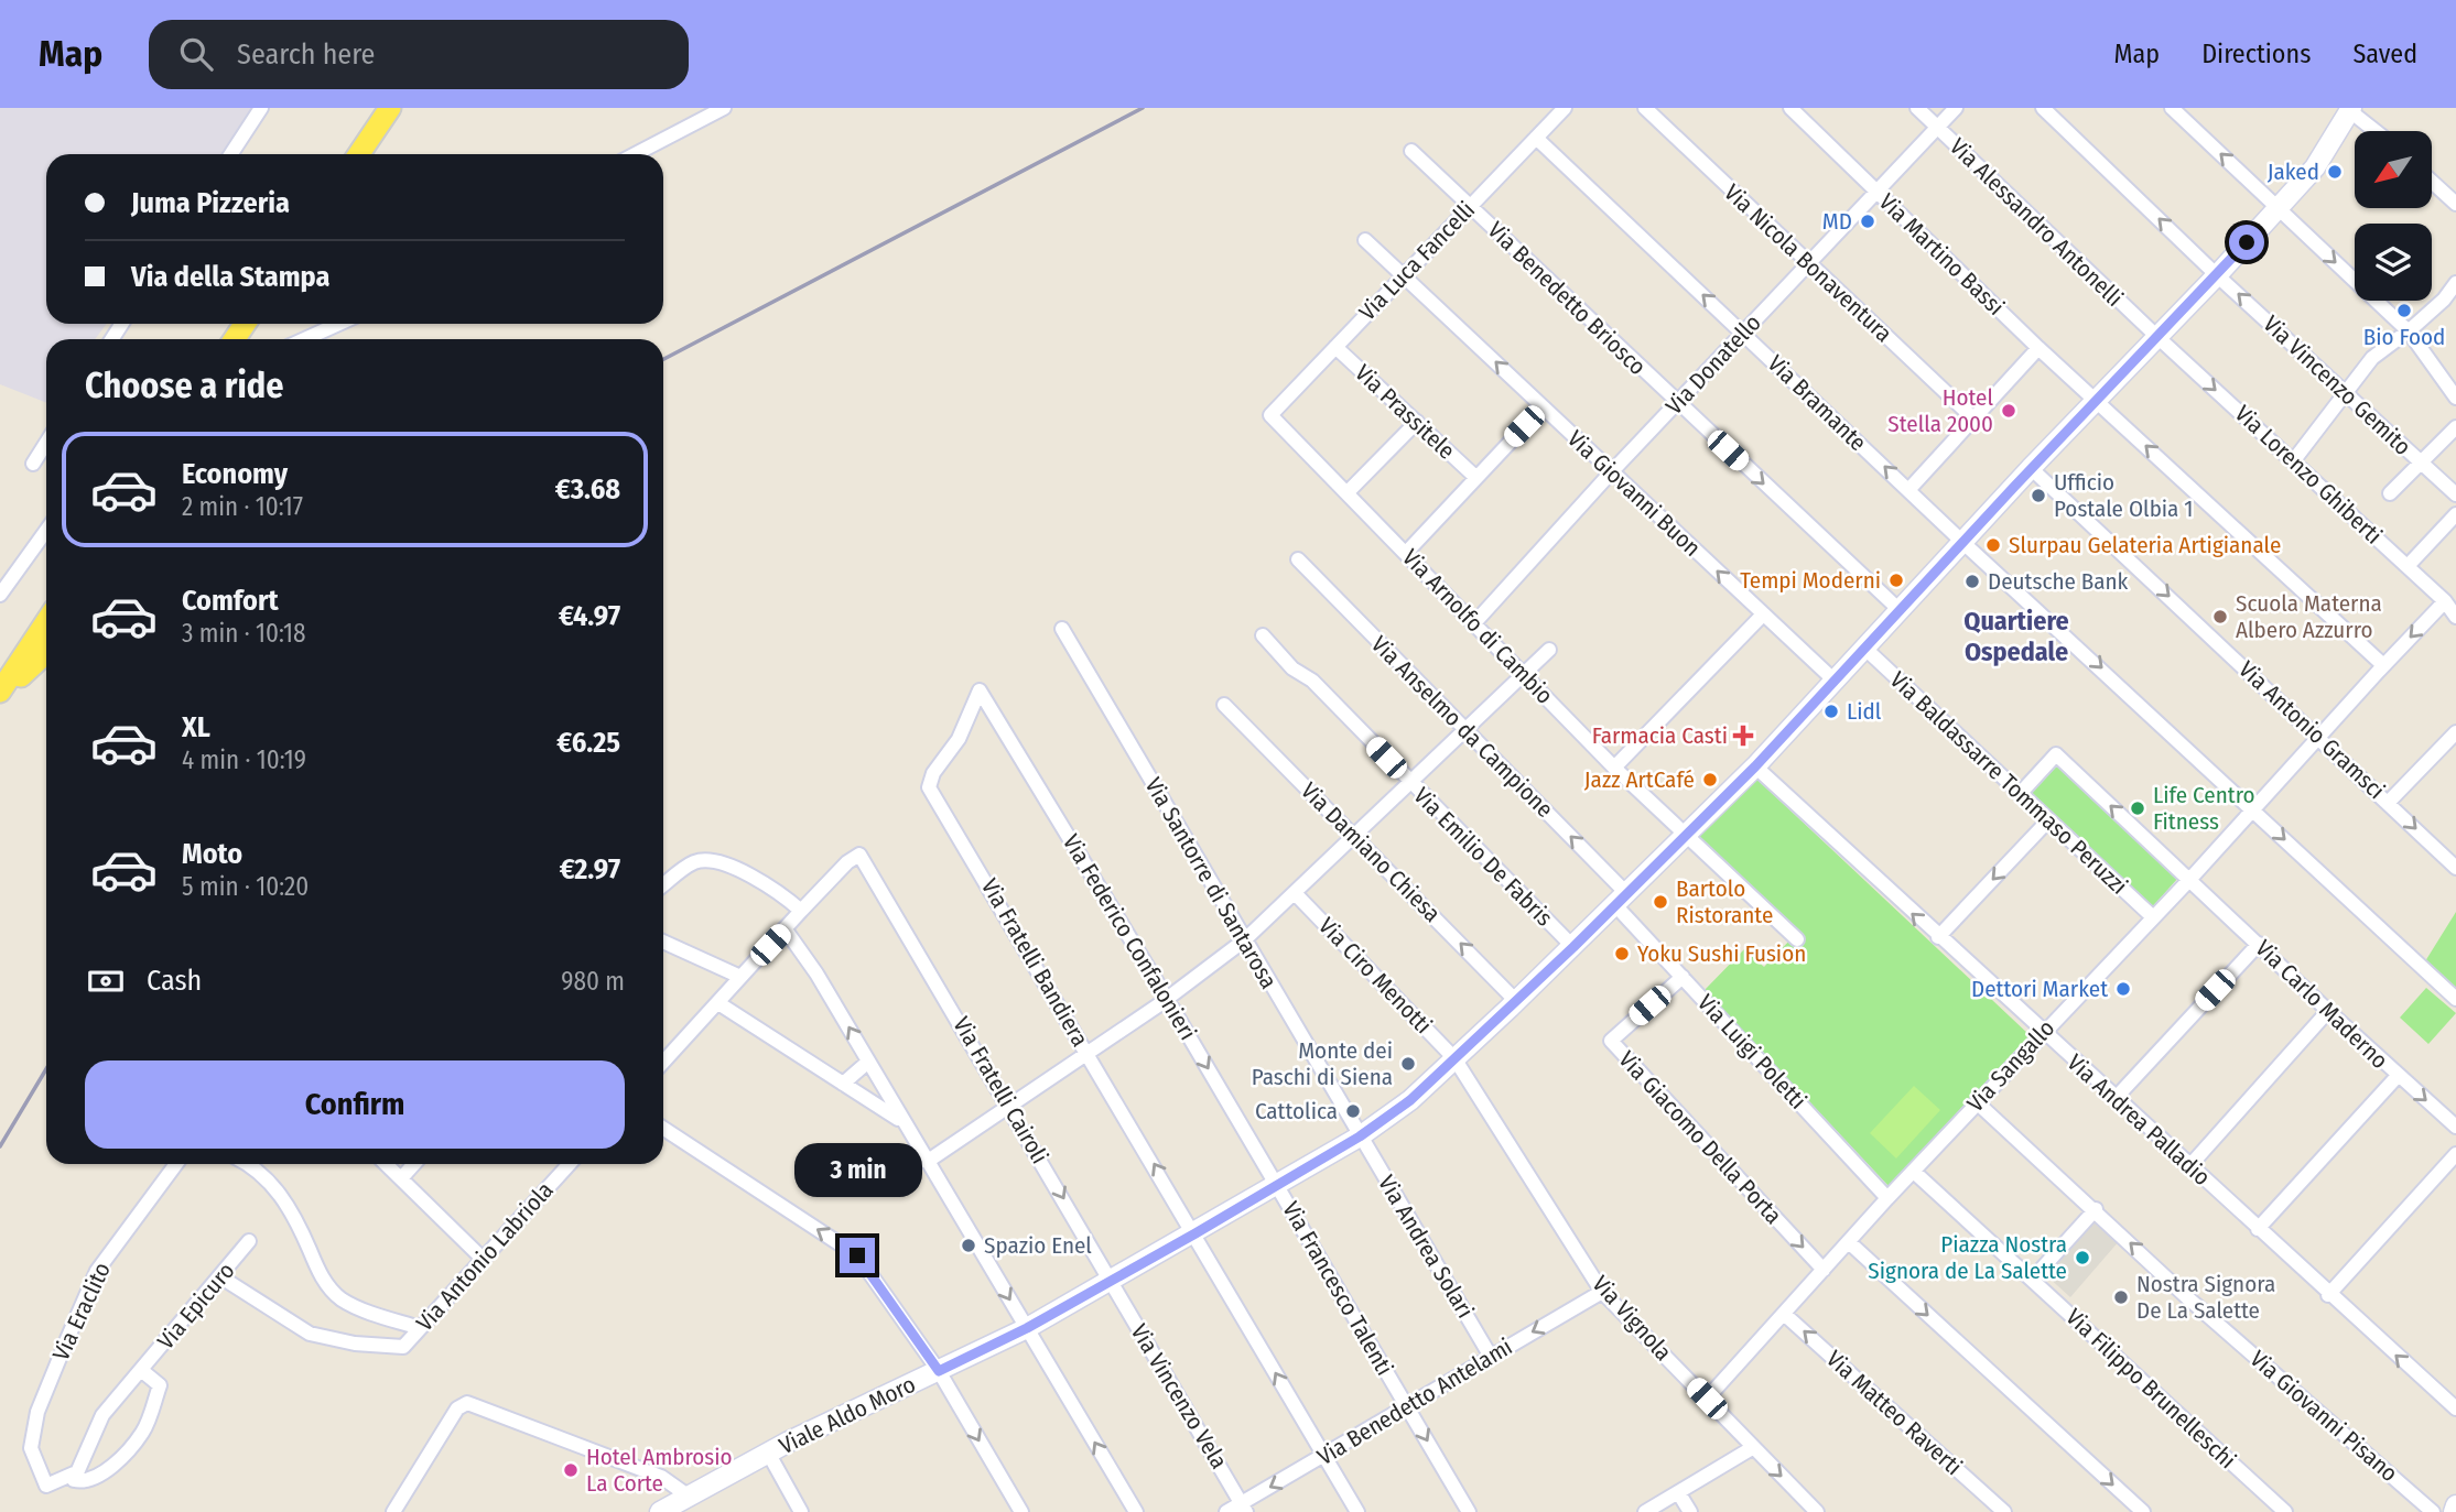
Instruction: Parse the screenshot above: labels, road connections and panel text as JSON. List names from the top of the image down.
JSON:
{
  "streets": {
    "main road": ["Viale Aldo Moro"],
    "street": [
      "Via Alessandro Antonelli",
      "Via Martino Bassi",
      "Via Luca Fancelli",
      "Via Nicola Bonaventura",
      "Via Benedetto Briosco",
      "Via Donatello",
      "Via Vincenzo Gemito",
      "Via Bramante",
      "Via Prassitele",
      "Via Lorenzo Ghiberti",
      "Via Giovanni Buon",
      "Via Arnolfo di Cambio",
      "Via Anselmo da Campione",
      "Via Antonio Gramsci",
      "Via Baldassarre Tommaso Peruzzi",
      "Via Damiano Chiesa",
      "Via Emilio De Fabris",
      "Via Santorre di Santarosa",
      "Via Federico Confalonieri",
      "Via Fratelli Bandiera",
      "Via Ciro Menotti",
      "Via Carlo Maderno",
      "Via Luigi Poletti",
      "Via Sangallo",
      "Via Fratelli Cairoli",
      "Via Andrea Palladio",
      "Via Giacomo Della Porta",
      "Via Andrea Solari",
      "Via Antonio Labriola",
      "Via Francesco Talenti",
      "Via Epicuro",
      "Via Eraclito",
      "Via Vignola",
      "Via Filippo Brunelleschi",
      "Via Vincenzo Vela",
      "Via Benedetto Antelami",
      "Via Matteo Raverti",
      "Via Giovanni Pisano"
    ]
  },
  "crossings": [
    ["Via Alessandro Antonelli", "Via Donatello"],
    ["Via Alessandro Antonelli", "Via Lorenzo Ghiberti"],
    ["Via Alessandro Antonelli", "Viale Aldo Moro"],
    ["Via Martino Bassi", "Via Donatello"],
    ["Via Martino Bassi", "Via Sangallo"],
    ["Via Martino Bassi", "Viale Aldo Moro"],
    ["Via Luca Fancelli", "Via Benedetto Briosco"],
    ["Via Luca Fancelli", "Via Bramante"],
    ["Via Luca Fancelli", "Via Prassitele"],
    ["Via Luca Fancelli", "Via Giovanni Buon"],
    ["Via Luca Fancelli", "Via Arnolfo di Cambio"],
    ["Via Nicola Bonaventura", "Via Donatello"],
    ["Via Benedetto Briosco", "Via Donatello"],
    ["Via Benedetto Briosco", "Viale Aldo Moro"],
    ["Via Donatello", "Via Bramante"],
    ["Via Donatello", "Via Giovanni Buon"],
    ["Via Donatello", "Via Arnolfo di Cambio"],
    ["Via Vincenzo Gemito", "Viale Aldo Moro"],
    ["Via Bramante", "Via Sangallo"],
    ["Via Bramante", "Viale Aldo Moro"],
    ["Via Lorenzo Ghiberti", "Via Sangallo"],
    ["Via Lorenzo Ghiberti", "Viale Aldo Moro"],
    ["Via Giovanni Buon", "Viale Aldo Moro"],
    ["Via Arnolfo di Cambio", "Viale Aldo Moro"],
    ["Via Anselmo da Campione", "Via Luigi Poletti"],
    ["Via Anselmo da Campione", "Viale Aldo Moro"],
    ["Via Antonio Gramsci", "Via Sangallo"],
    ["Via Antonio Gramsci", "Viale Aldo Moro"],
    ["Via Baldassarre Tommaso Peruzzi", "Via Carlo Maderno"],
    ["Via Baldassarre Tommaso Peruzzi", "Via Sangallo"],
    ["Via Baldassarre Tommaso Peruzzi", "Viale Aldo Moro"],
    ["Via Damiano Chiesa", "Viale Aldo Moro"],
    ["Via Emilio De Fabris", "Viale Aldo Moro"],
    ["Via Santorre di Santarosa", "Via Andrea Solari"],
    ["Via Santorre di Santarosa", "Viale Aldo Moro"],
    ["Via Federico Confalonieri", "Via Fratelli Bandiera"],
    ["Via Federico Confalonieri", "Via Francesco Talenti"],
    ["Via Federico Confalonieri", "Viale Aldo Moro"],
    ["Via Fratelli Bandiera", "Via Benedetto Antelami"],
    ["Via Fratelli Bandiera", "Viale Aldo Moro"],
    ["Via Ciro Menotti", "Via Vignola"],
    ["Via Ciro Menotti", "Viale Aldo Moro"],
    ["Via Carlo Maderno", "Via Sangallo"],
    ["Via Luigi Poletti", "Via Sangallo"],
    ["Via Luigi Poletti", "Via Giacomo Della Porta"],
    ["Via Luigi Poletti", "Viale Aldo Moro"],
    ["Via Sangallo", "Via Andrea Palladio"],
    ["Via Sangallo", "Via Giacomo Della Porta"],
    ["Via Sangallo", "Via Vignola"],
    ["Via Sangallo", "Via Filippo Brunelleschi"],
    ["Via Sangallo", "Via Matteo Raverti"],
    ["Via Sangallo", "Via Giovanni Pisano"],
    ["Via Fratelli Cairoli", "Via Vincenzo Vela"],
    ["Via Fratelli Cairoli", "Viale Aldo Moro"],
    ["Via Andrea Palladio", "Viale Aldo Moro"],
    ["Via Andrea Solari", "Via Benedetto Antelami"],
    ["Via Andrea Solari", "Viale Aldo Moro"],
    ["Via Antonio Labriola", "Via Epicuro"],
    ["Via Francesco Talenti", "Via Benedetto Antelami"],
    ["Via Francesco Talenti", "Viale Aldo Moro"],
    ["Via Epicuro", "Via Eraclito"],
    ["Via Vignola", "Via Benedetto Antelami"],
    ["Via Vignola", "Viale Aldo Moro"],
    ["Via Vincenzo Vela", "Via Benedetto Antelami"],
    ["Via Vincenzo Vela", "Viale Aldo Moro"]
  ],
  "one_way": [
    "Via Martino Bassi",
    "Via Benedetto Briosco",
    "Via Lorenzo Ghiberti",
    "Via Giovanni Buon",
    "Via Anselmo da Campione",
    "Via Antonio Gramsci",
    "Via Damiano Chiesa",
    "Via Federico Confalonieri",
    "Via Fratelli Bandiera",
    "Via Andrea Palladio",
    "Via Benedetto Antelami",
    "Via Giovanni Pisano"
  ],
  "districts": ["Quartiere Ospedale"],
  "places": {
    "other": [
      "Jaked",
      "MD",
      "Bio Food",
      "Hotel Stella 2000",
      "Ufficio Postale Olbia 1",
      "Slurpau Gelateria Artigianale",
      "Tempi Moderni",
      "Deutsche Bank",
      "Scuola Materna Albero Azzurro",
      "Lidl",
      "Jazz ArtCafé",
      "Life Centro Fitness",
      "Bartolo Ristorante",
      "Yoku Sushi Fusion",
      "Dettori Market",
      "Monte dei Paschi di Siena",
      "Cattolica",
      "Spazio Enel",
      "Piazza Nostra Signora de La Salette",
      "Nostra Signora De La Salette",
      "Hotel Ambrosio La Corte"
    ],
    "health": ["Farmacia Casti"]
  },
  "north": "bottom left",
  "page": {
    "header": "Map",
    "search": "Search here",
    "nav": ["Map", "Directions", "Saved"],
    "banner": ["Juma Pizzeria", "Via della Stampa"],
    "heading": "Choose a ride",
    "list": [
      {
        "name": "Economy",
        "note": "2 min · 10:17",
        "value": "€3.68"
      },
      {
        "name": "Comfort",
        "note": "3 min · 10:18",
        "value": "€4.97"
      },
      {
        "name": "XL",
        "note": "4 min · 10:19",
        "value": "€6.25"
      },
      {
        "name": "Moto",
        "note": "5 min · 10:20",
        "value": "€2.97"
      }
    ],
    "pay": ["Cash", "980 m"],
    "buttons": "Confirm",
    "bubble": "3 min"
  }
}
